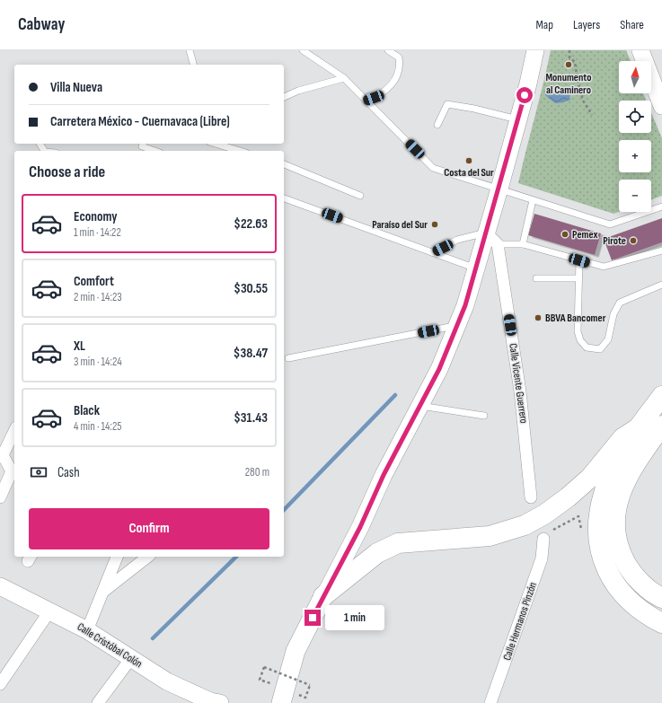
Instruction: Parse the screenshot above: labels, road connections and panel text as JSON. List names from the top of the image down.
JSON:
{
  "streets": {
    "main road": ["Calle Cristóbal Colón"],
    "street": ["Calle Vicente Guerrero", "Calle Hermanos Pinzón"]
  },
  "places": [
    "Monumento al Caminero",
    "Costa del Sur",
    "Paraíso del Sur",
    "Pemex",
    "Pirote",
    "BBVA Bancomer"
  ],
  "north": "top",
  "page": {
    "header": "Cabway",
    "nav": ["Map", "Layers", "Share"],
    "map_buttons": ["+", "−"],
    "banner": ["Villa Nueva", "Carretera México - Cuernavaca (Libre)"],
    "heading": "Choose a ride",
    "list": [
      {
        "name": "Economy",
        "note": "1 min · 14:22",
        "value": "$22.63"
      },
      {
        "name": "Comfort",
        "note": "2 min · 14:23",
        "value": "$30.55"
      },
      {
        "name": "XL",
        "note": "3 min · 14:24",
        "value": "$38.47"
      },
      {
        "name": "Black",
        "note": "4 min · 14:25",
        "value": "$31.43"
      }
    ],
    "pay": ["Cash", "280 m"],
    "buttons": "Confirm",
    "bubble": "1 min"
  }
}
